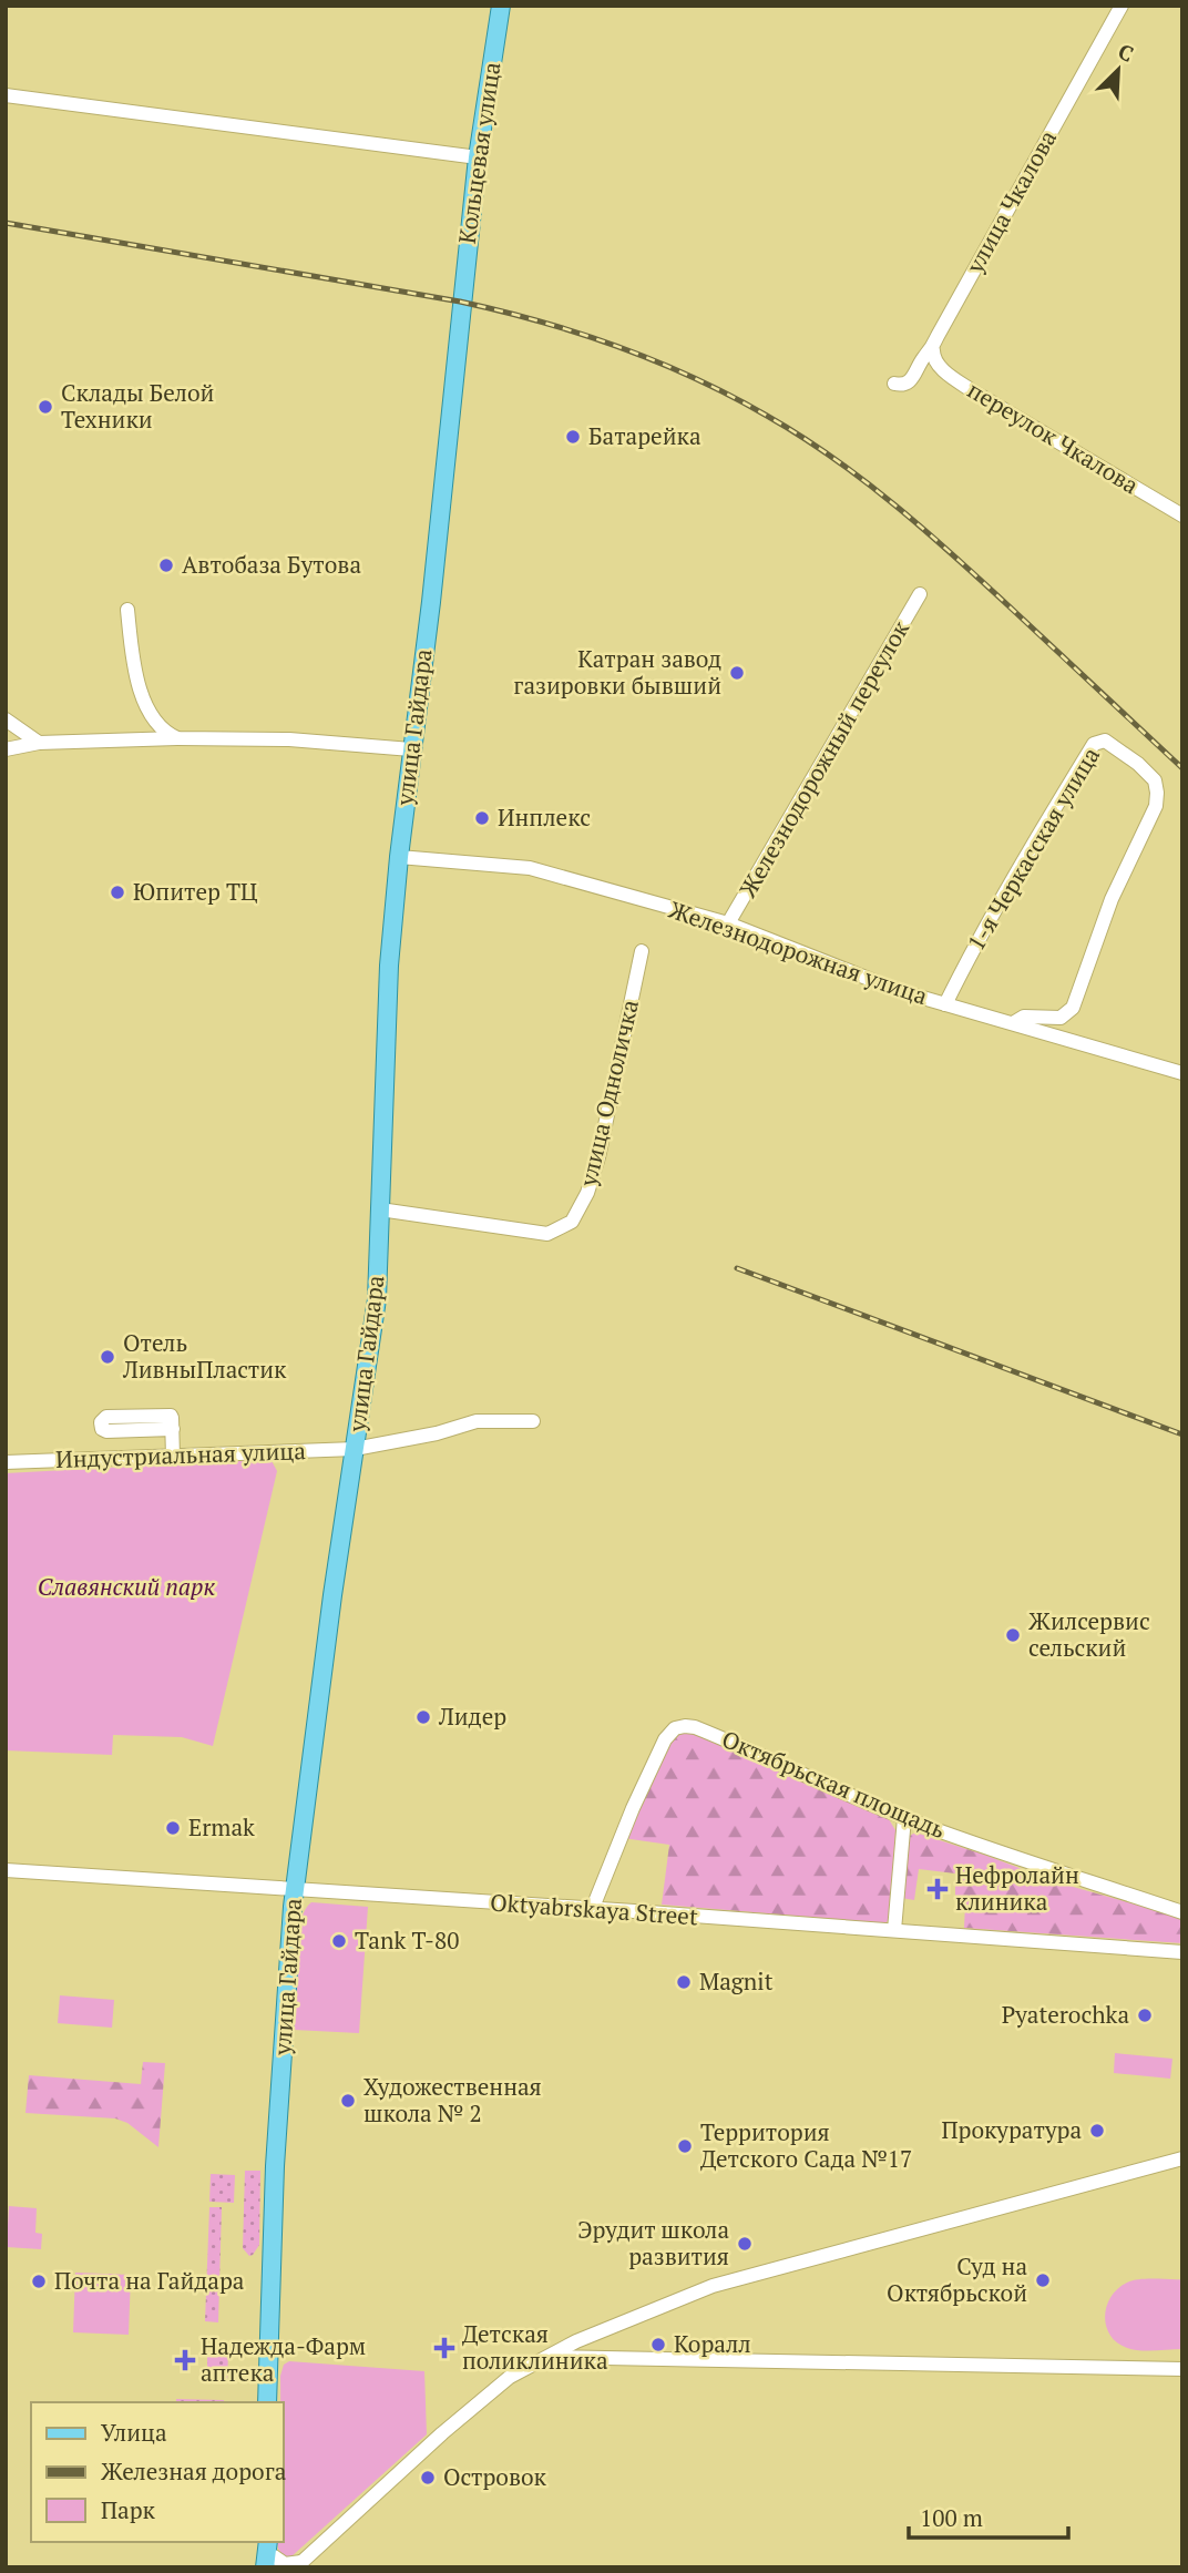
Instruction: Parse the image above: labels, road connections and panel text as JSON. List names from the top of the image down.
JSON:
{
  "streets": {
    "main road": ["Кольцевая улица", "улица Гайдара"],
    "street": [
      "улица Чкалова",
      "переулок Чкалова",
      "Железнодорожный переулок",
      "1-я Черкасская улица",
      "Железнодорожная улица",
      "улица Одноличка",
      "Индустриальная улица",
      "Октябрьская площадь",
      "Oktyabrskaya Street"
    ]
  },
  "crossings": [
    ["Кольцевая улица", "улица Гайдара"],
    ["улица Чкалова", "переулок Чкалова"],
    ["улица Гайдара", "Железнодорожная улица"],
    ["улица Гайдара", "улица Одноличка"],
    ["улица Гайдара", "Индустриальная улица"],
    ["улица Гайдара", "Oktyabrskaya Street"],
    ["Железнодорожный переулок", "Железнодорожная улица"],
    ["1-я Черкасская улица", "Железнодорожная улица"],
    ["Октябрьская площадь", "Oktyabrskaya Street"]
  ],
  "parks": ["Славянский парк"],
  "places": {
    "other": [
      "Склады Белой Техники",
      "Батарейка",
      "Автобаза Бутова",
      "Катран завод газировки бывший",
      "Инплекс",
      "Юпитер ТЦ",
      "Отель ЛивныПластик",
      "Жилсервис сельский",
      "Лидер",
      "Ermak",
      "Tank T-80",
      "Magnit",
      "Pyaterochka",
      "Художественная школа № 2",
      "Прокуратура",
      "Территория Детского Сада №17",
      "Эрудит школа развития",
      "Суд на Октябрьской",
      "Почта на Гайдара",
      "Коралл",
      "Островок"
    ],
    "health": ["Нефролайн клиника", "Детская поликлиника", "Надежда-Фарм аптека"]
  },
  "legend": ["Улица", "Железная дорога", "Парк"],
  "scale_bar": "100 m",
  "north": "top right"
}
